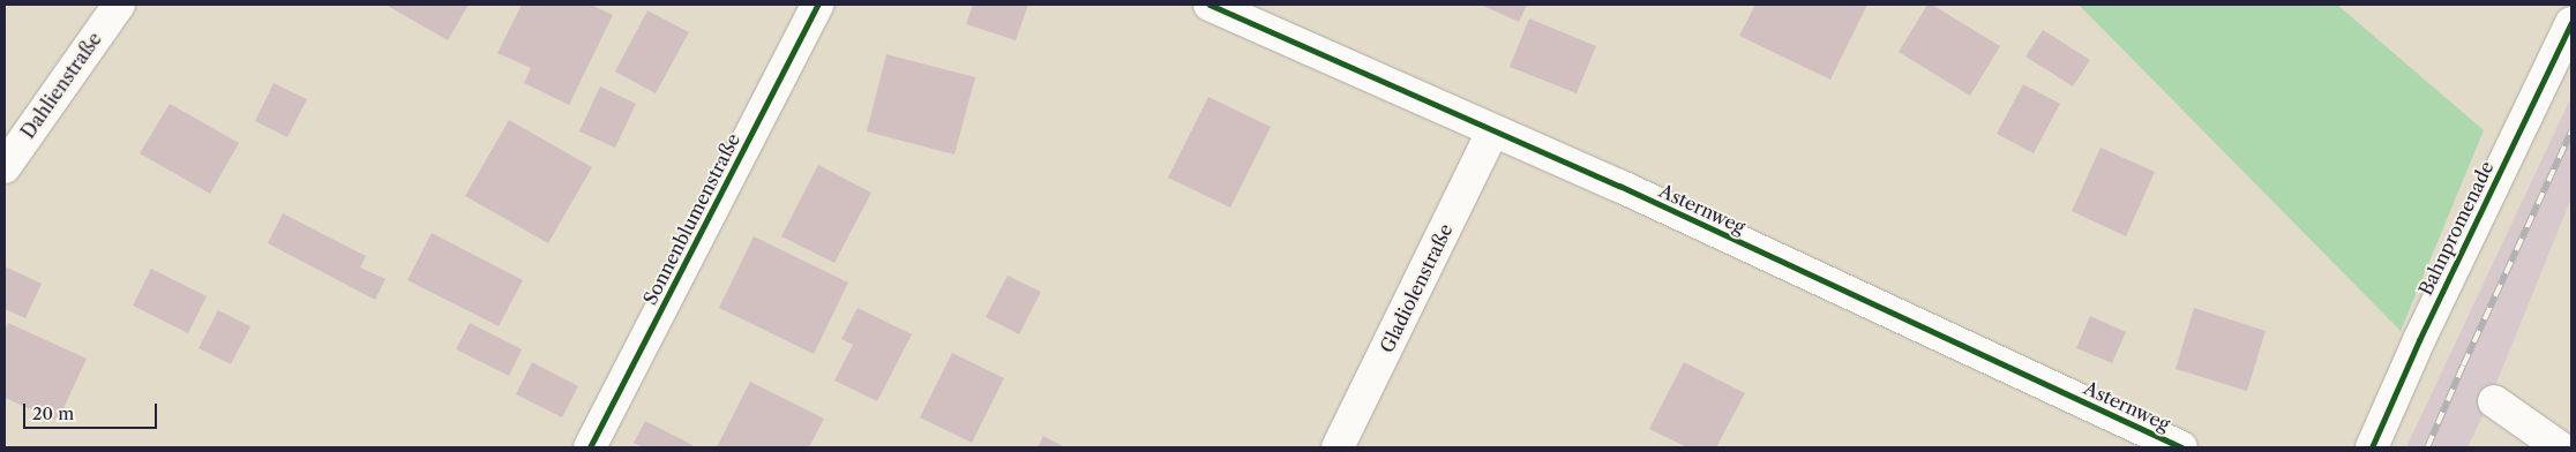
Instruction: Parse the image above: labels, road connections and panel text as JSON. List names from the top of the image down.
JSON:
{
  "streets": {
    "street": [
      "Dahlienstraße",
      "Asternweg",
      "Sonnenblumenstraße",
      "Bahnpromenade",
      "Gladiolenstraße"
    ]
  },
  "crossings": [
    ["Asternweg", "Gladiolenstraße"]
  ],
  "scale_bar": "20 m"
}
